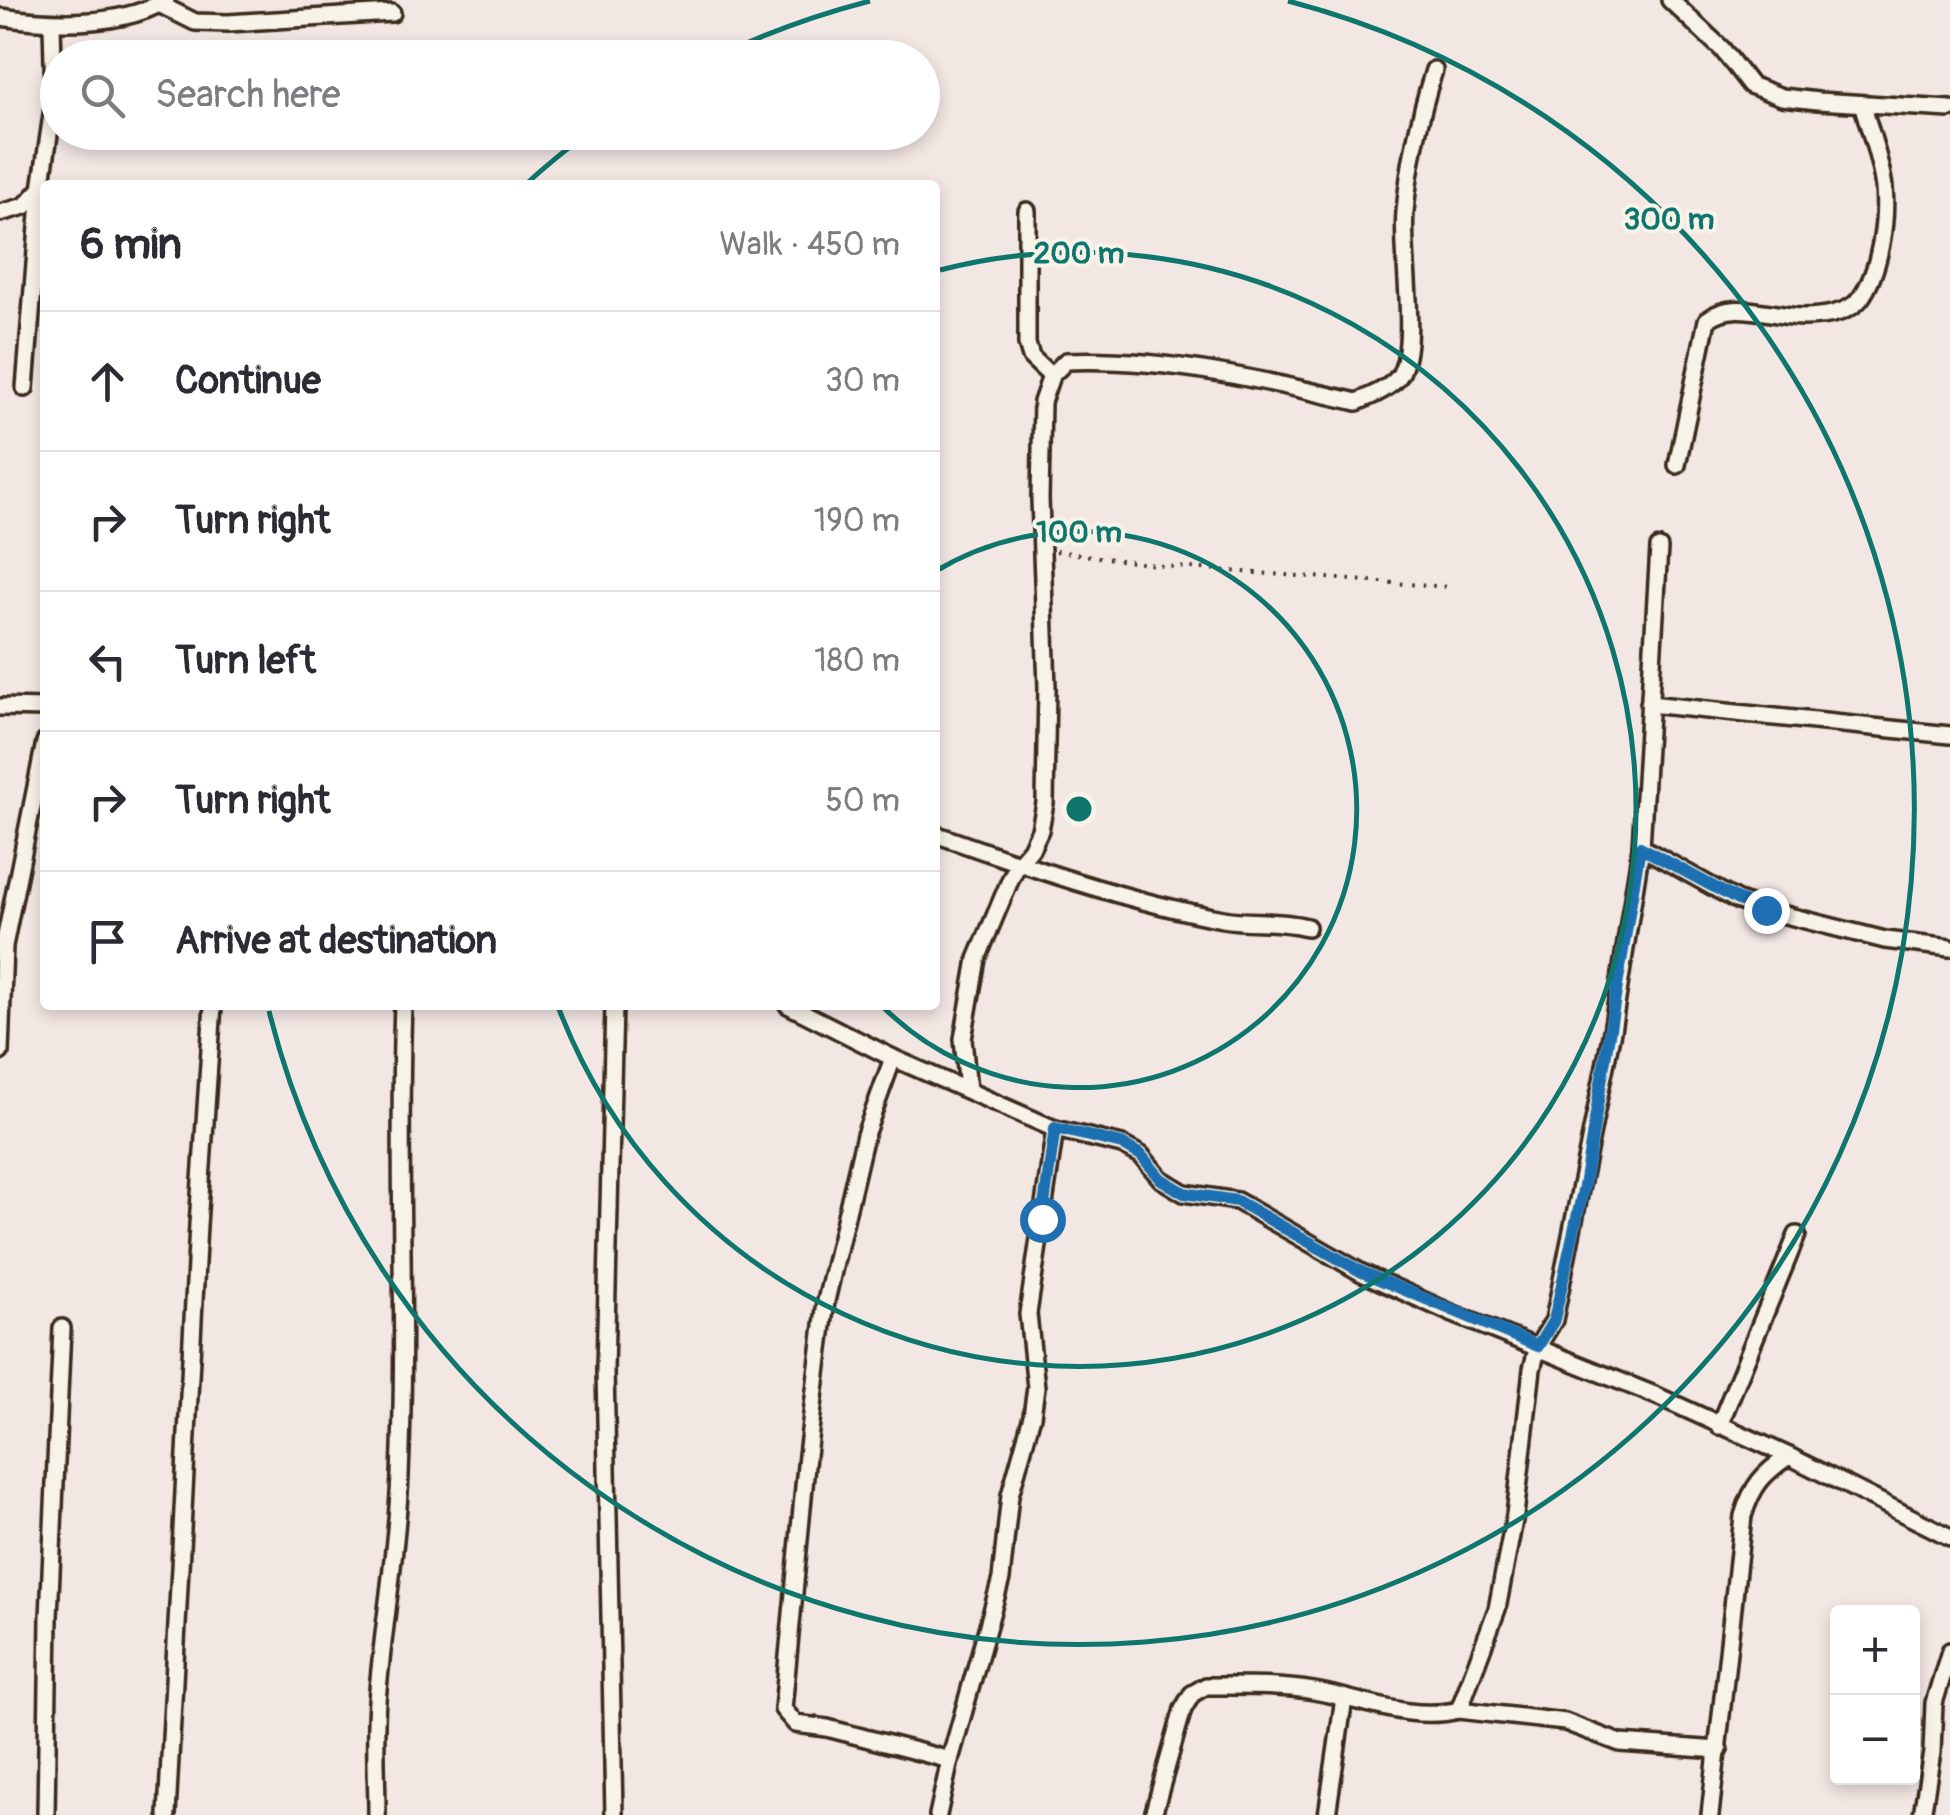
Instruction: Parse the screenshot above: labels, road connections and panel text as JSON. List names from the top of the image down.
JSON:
{
  "page": {
    "search": "Search here",
    "heading": ["6 min", "Walk · 450 m"],
    "list": [
      ["Continue", "30 m"],
      ["Turn right", "190 m"],
      ["Turn left", "180 m"],
      ["Turn right", "50 m"],
      "Arrive at destination"
    ],
    "map_buttons": ["+", "−"]
  },
  "rings": ["300 m", "200 m", "100 m"]
}
